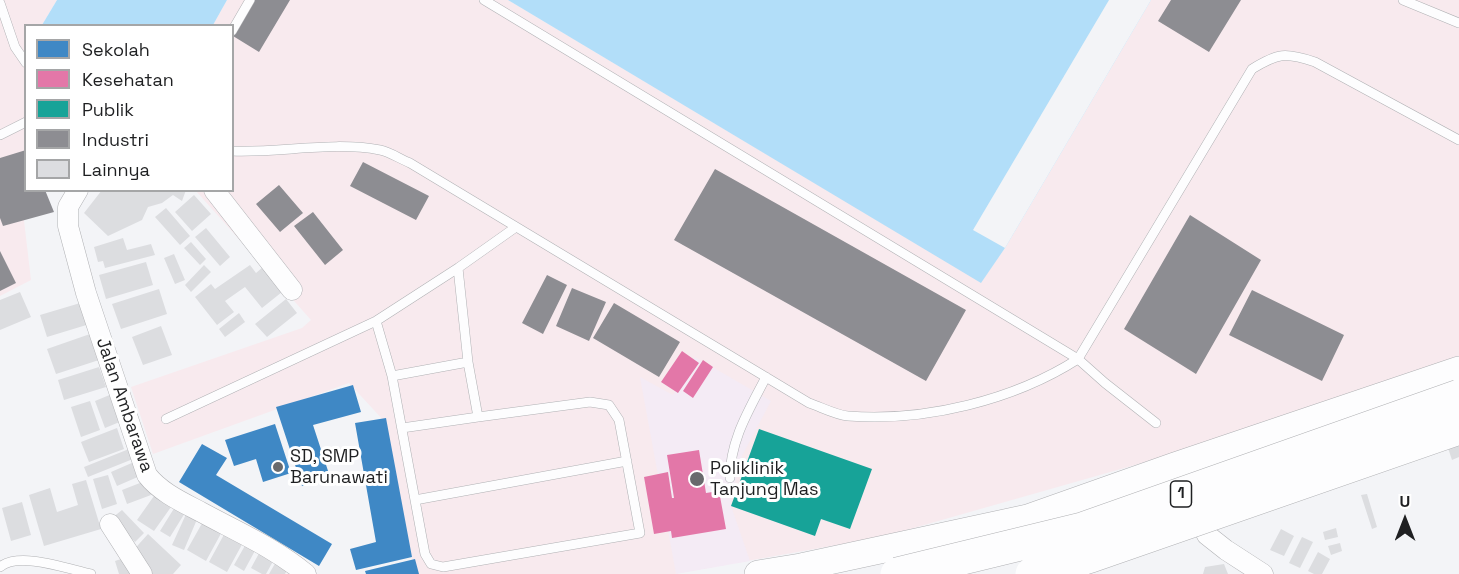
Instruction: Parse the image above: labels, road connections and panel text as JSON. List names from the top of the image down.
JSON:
{
  "streets": {
    "highway": ["1"],
    "street": ["Jalan Ambarawa"]
  },
  "places": ["SD, SMP Barunawati", "Poliklinik Tanjung Mas"],
  "legend": [
    "Sekolah",
    "Kesehatan",
    "Publik",
    "Industri",
    "Lainnya"
  ],
  "north": "top"
}
